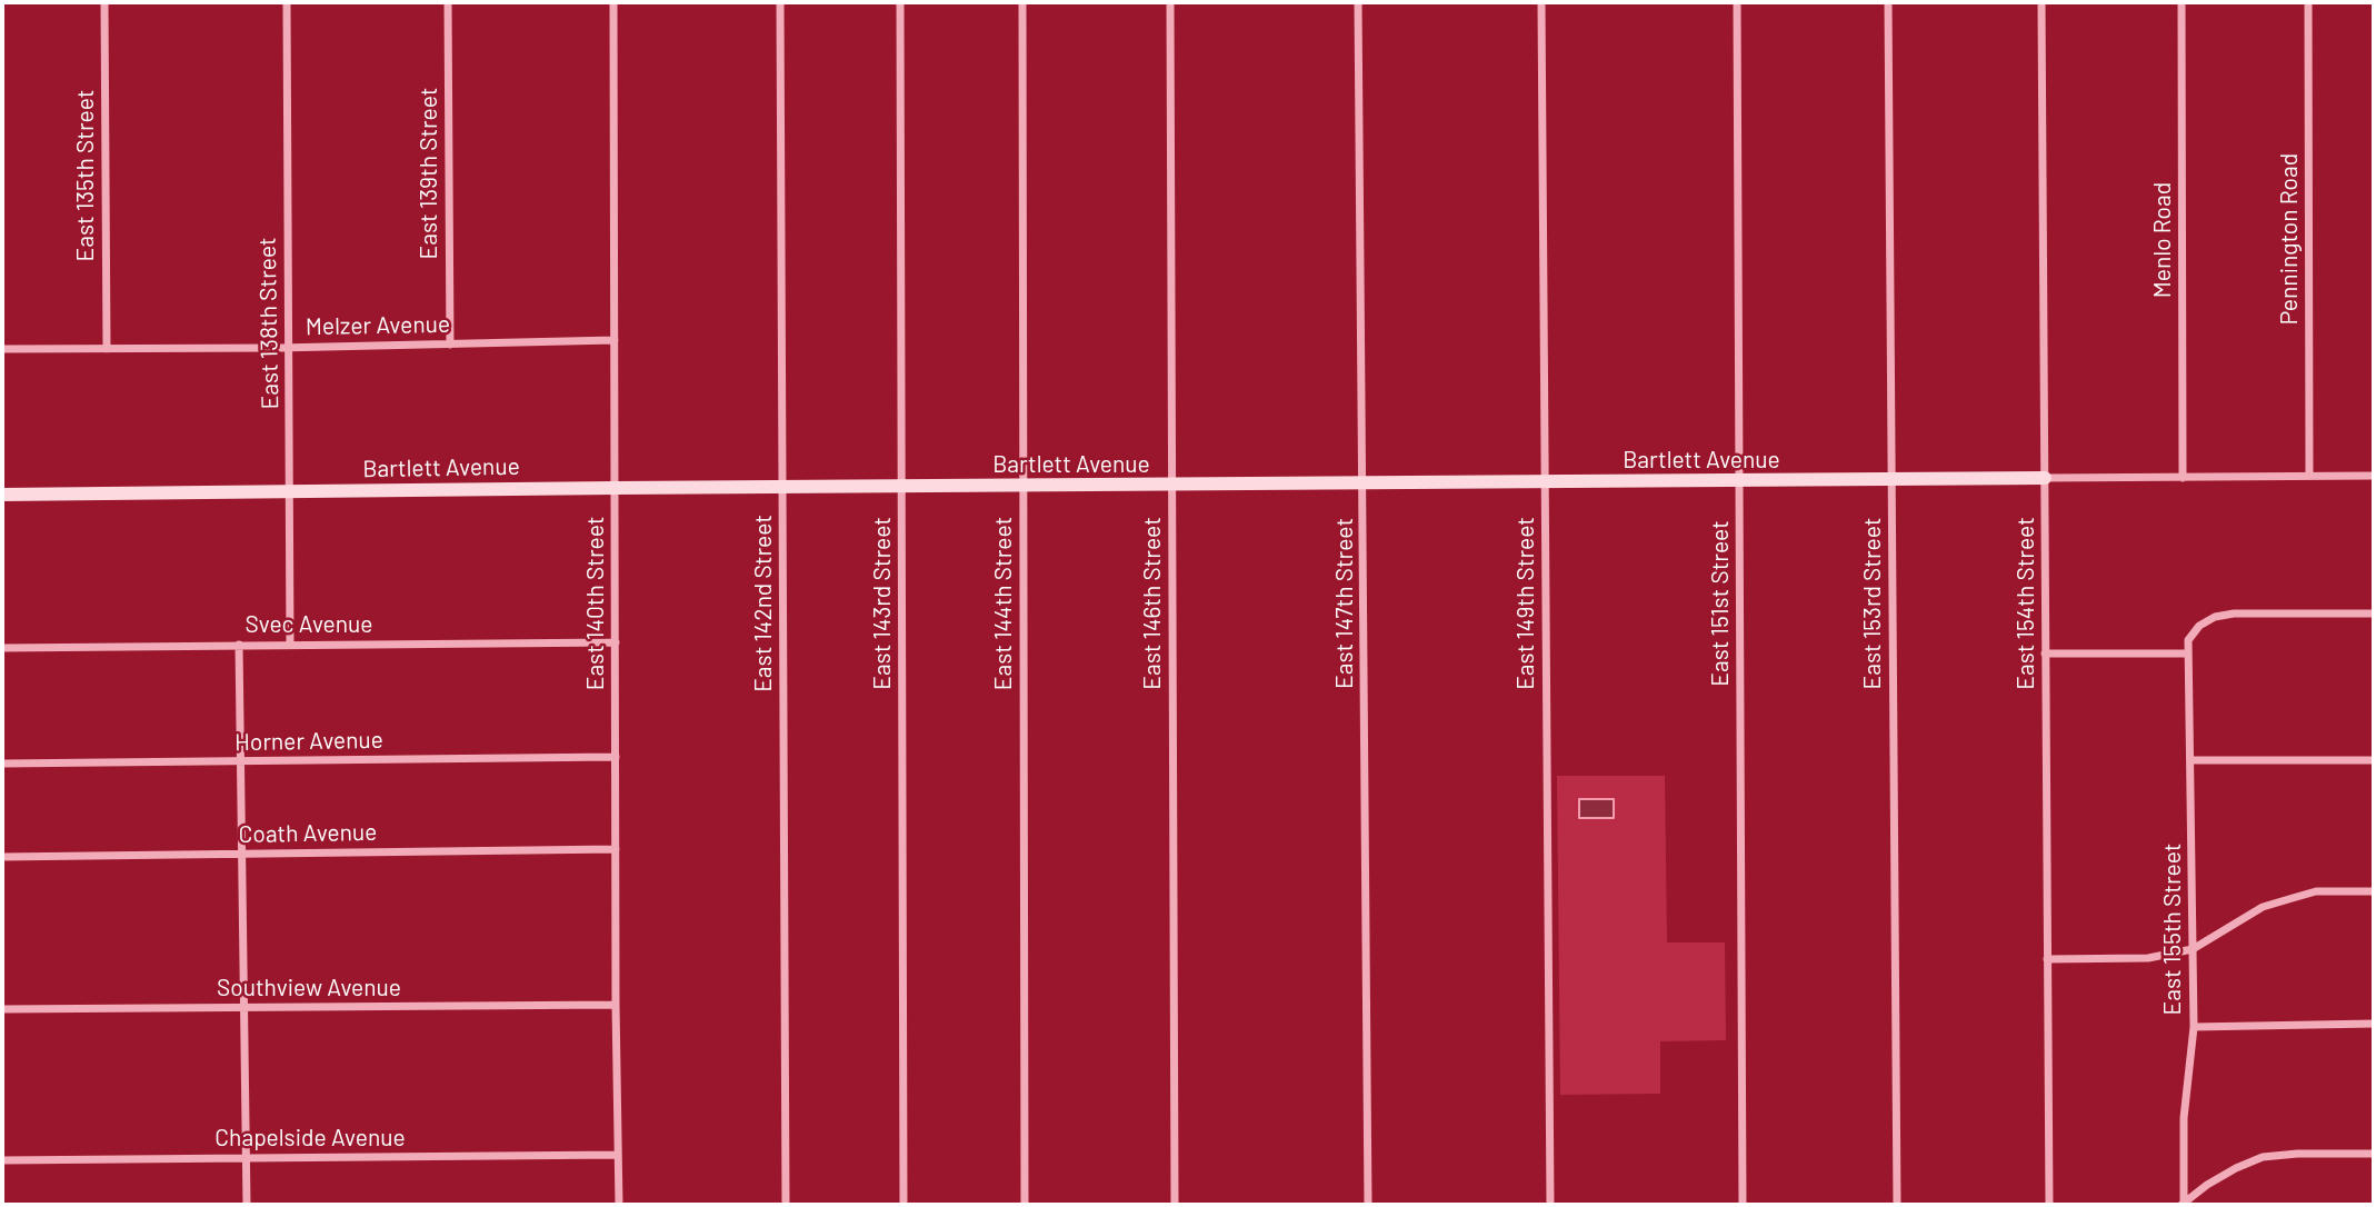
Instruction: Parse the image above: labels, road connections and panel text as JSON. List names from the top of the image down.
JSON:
{
  "streets": {
    "street": [
      "East 139th Street",
      "East 135th Street",
      "Pennington Road",
      "Menlo Road",
      "East 138th Street",
      "Melzer Avenue",
      "Bartlett Avenue",
      "East 140th Street",
      "East 142nd Street",
      "East 143rd Street",
      "East 144th Street",
      "East 146th Street",
      "East 147th Street",
      "East 149th Street",
      "East 151st Street",
      "East 153rd Street",
      "East 154th Street",
      "Svec Avenue",
      "Horner Avenue",
      "Coath Avenue",
      "East 155th Street",
      "Southview Avenue",
      "Chapelside Avenue"
    ]
  },
  "crossings": [
    ["East 139th Street", "Melzer Avenue"],
    ["East 135th Street", "Melzer Avenue"],
    ["Pennington Road", "Bartlett Avenue"],
    ["Menlo Road", "Bartlett Avenue"],
    ["East 138th Street", "Melzer Avenue"],
    ["East 138th Street", "Bartlett Avenue"],
    ["East 138th Street", "Svec Avenue"],
    ["Melzer Avenue", "East 140th Street"],
    ["Bartlett Avenue", "East 140th Street"],
    ["Bartlett Avenue", "East 142nd Street"],
    ["Bartlett Avenue", "East 143rd Street"],
    ["Bartlett Avenue", "East 144th Street"],
    ["Bartlett Avenue", "East 146th Street"],
    ["Bartlett Avenue", "East 147th Street"],
    ["Bartlett Avenue", "East 149th Street"],
    ["Bartlett Avenue", "East 151st Street"],
    ["Bartlett Avenue", "East 153rd Street"],
    ["Bartlett Avenue", "East 154th Street"],
    ["East 140th Street", "Svec Avenue"],
    ["East 140th Street", "Horner Avenue"],
    ["East 140th Street", "Coath Avenue"],
    ["East 140th Street", "Southview Avenue"],
    ["East 140th Street", "Chapelside Avenue"]
  ]
}
